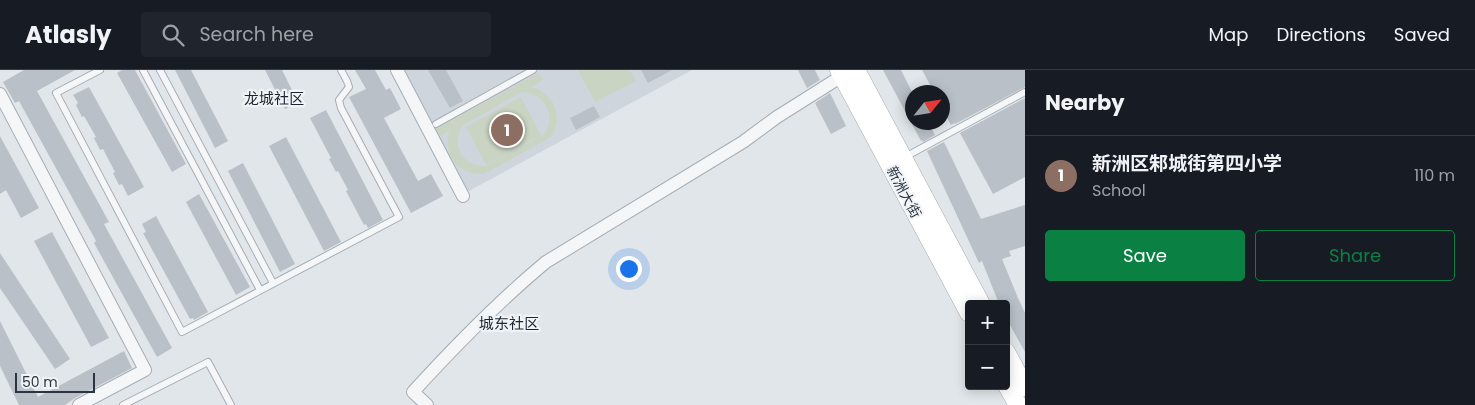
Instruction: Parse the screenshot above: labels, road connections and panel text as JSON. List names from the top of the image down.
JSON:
{
  "streets": {
    "main road": ["新洲大街"]
  },
  "districts": ["龙城社区", "城东社区"],
  "scale_bar": "50 m",
  "north": "top right",
  "page": {
    "header": "Atlasly",
    "search": "Search here",
    "nav": ["Map", "Directions", "Saved"],
    "heading": "Nearby",
    "pins": "1",
    "list": [
      {
        "mark": "1",
        "name": "新洲区邾城街第四小学",
        "note": "School",
        "value": "110 m"
      }
    ],
    "buttons": ["Save", "Share"],
    "map_buttons": ["+", "−"],
    "scale": "50 m"
  }
}
